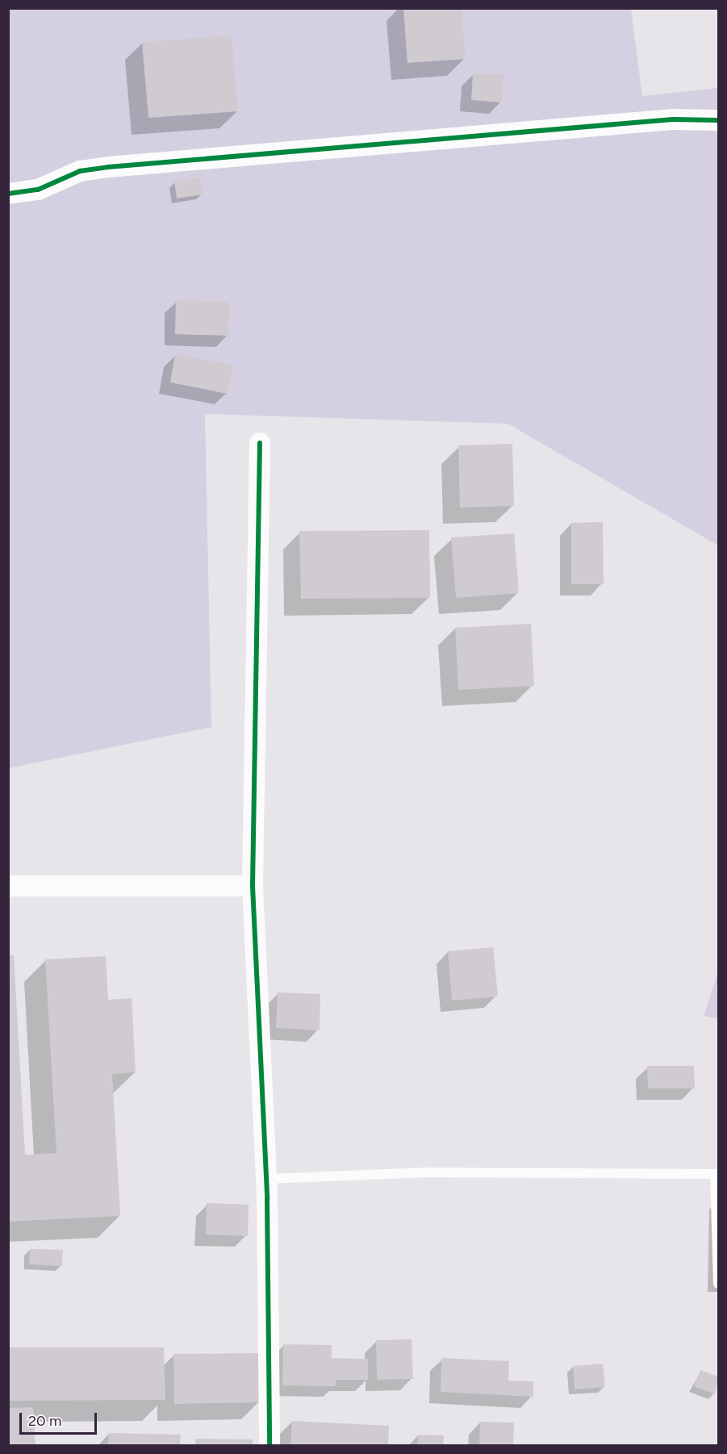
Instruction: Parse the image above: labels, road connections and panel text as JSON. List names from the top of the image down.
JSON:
{
  "scale_bar": "20 m"
}
